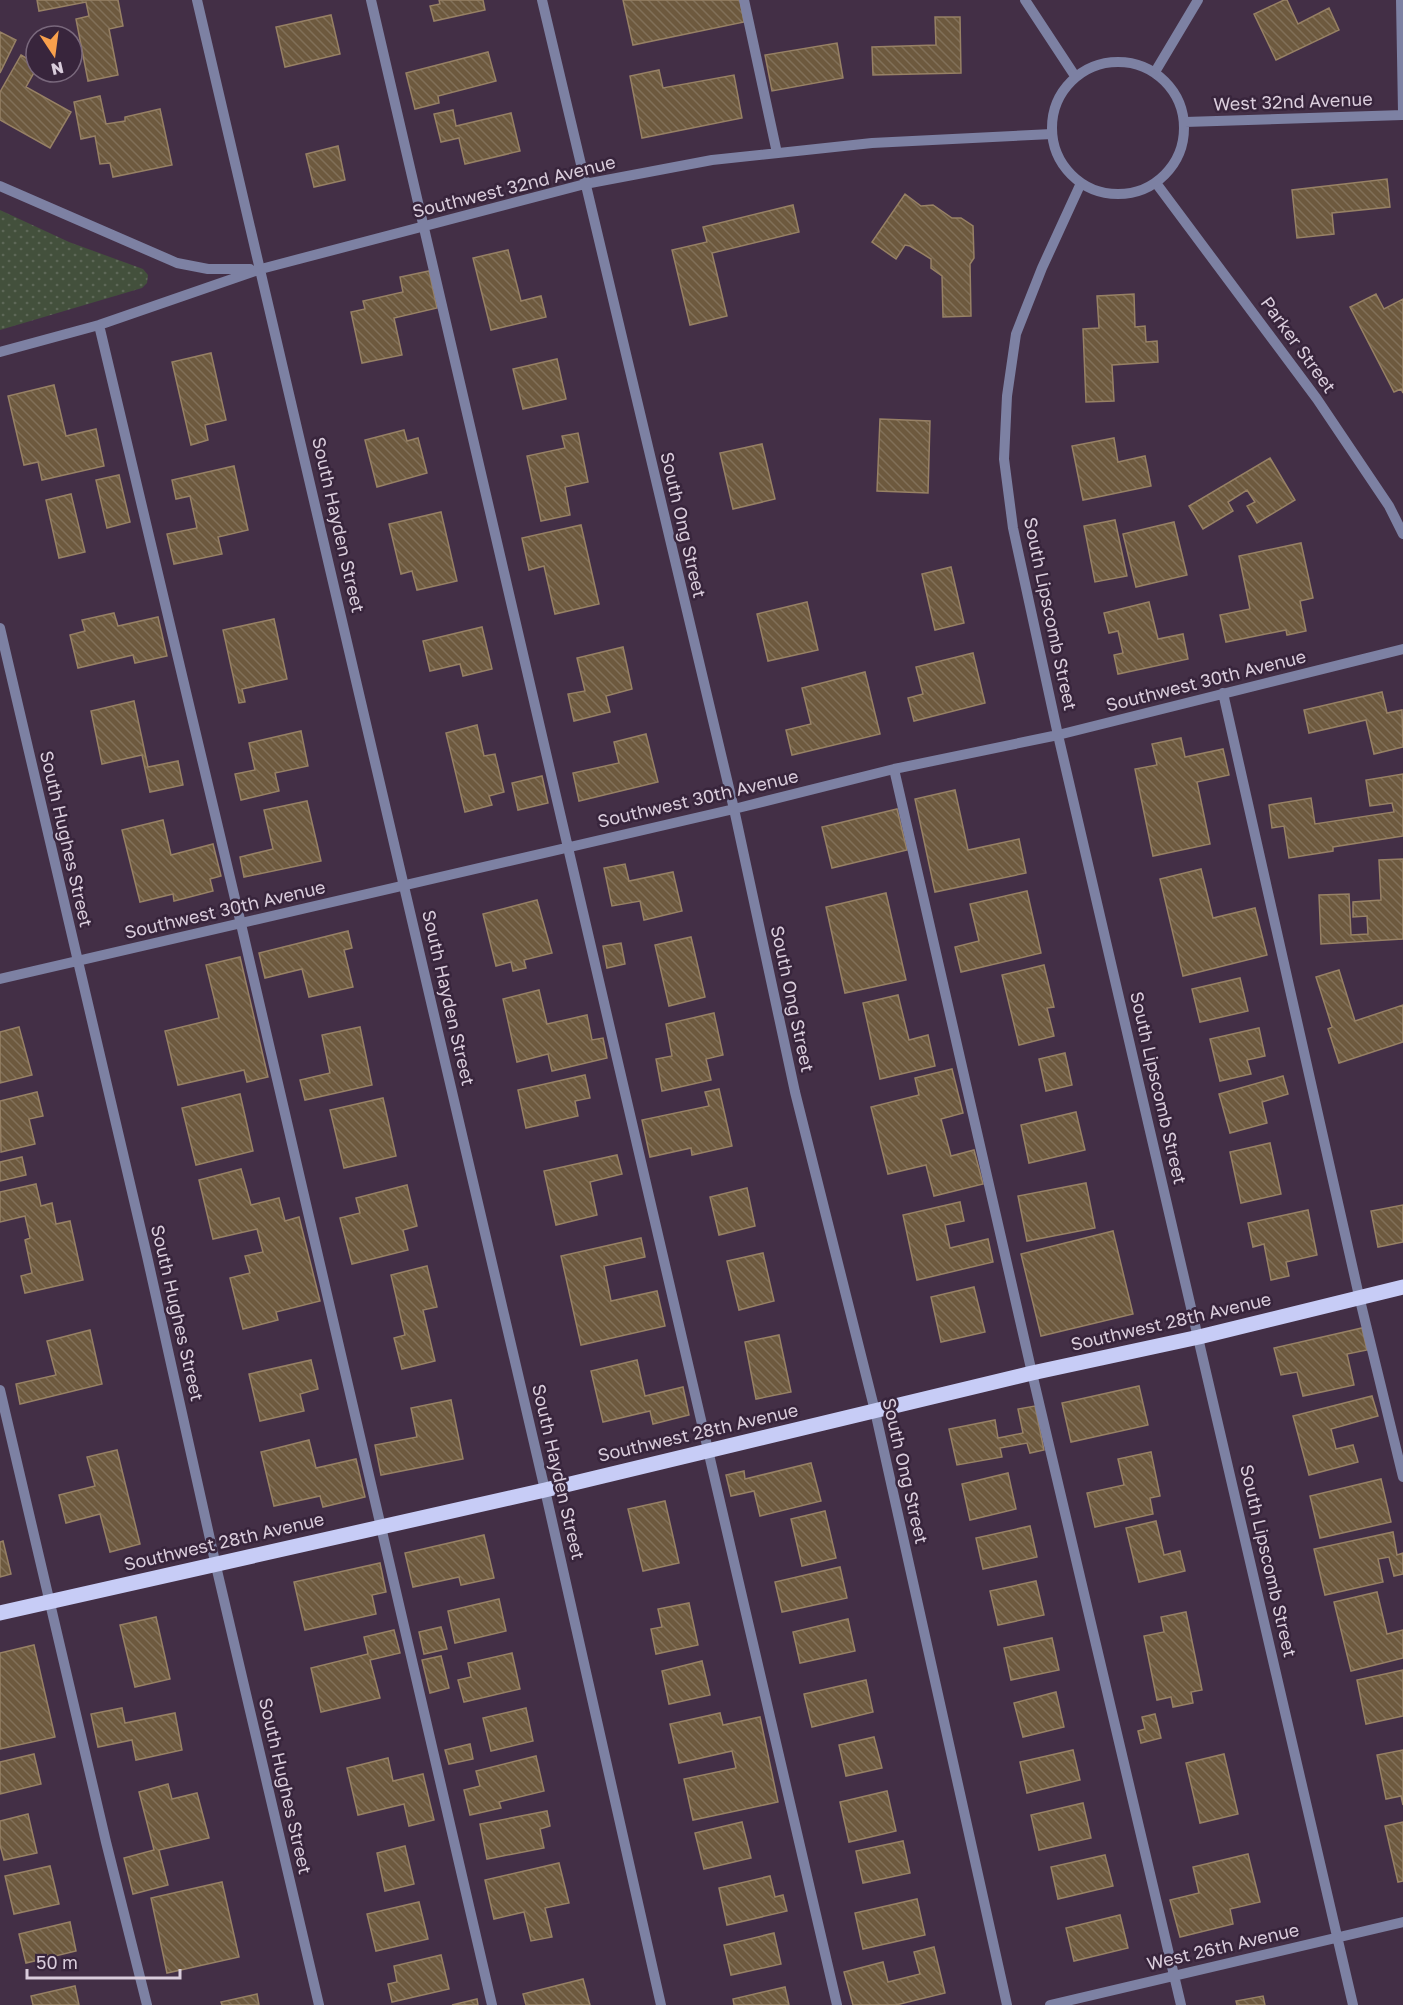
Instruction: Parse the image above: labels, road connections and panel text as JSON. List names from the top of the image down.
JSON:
{
  "streets": {
    "main road": ["Southwest 28th Avenue"],
    "street": [
      "West 32nd Avenue",
      "Southwest 32nd Avenue",
      "Parker Street",
      "South Hayden Street",
      "South Ong Street",
      "South Lipscomb Street",
      "Southwest 30th Avenue",
      "South Hughes Street",
      "West 26th Avenue"
    ]
  },
  "crossings": [
    ["West 32nd Avenue", "Southwest 32nd Avenue"],
    ["West 32nd Avenue", "Parker Street"],
    ["West 32nd Avenue", "South Lipscomb Street"],
    ["Southwest 32nd Avenue", "Parker Street"],
    ["Southwest 32nd Avenue", "South Hayden Street"],
    ["Southwest 32nd Avenue", "South Ong Street"],
    ["Southwest 32nd Avenue", "South Lipscomb Street"],
    ["Parker Street", "South Lipscomb Street"],
    ["South Hayden Street", "Southwest 30th Avenue"],
    ["South Hayden Street", "Southwest 28th Avenue"],
    ["South Ong Street", "Southwest 30th Avenue"],
    ["South Ong Street", "Southwest 28th Avenue"],
    ["South Lipscomb Street", "Southwest 30th Avenue"],
    ["South Lipscomb Street", "Southwest 28th Avenue"],
    ["South Lipscomb Street", "West 26th Avenue"],
    ["Southwest 30th Avenue", "South Hughes Street"],
    ["South Hughes Street", "Southwest 28th Avenue"]
  ],
  "scale_bar": "50 m",
  "north": "bottom"
}
